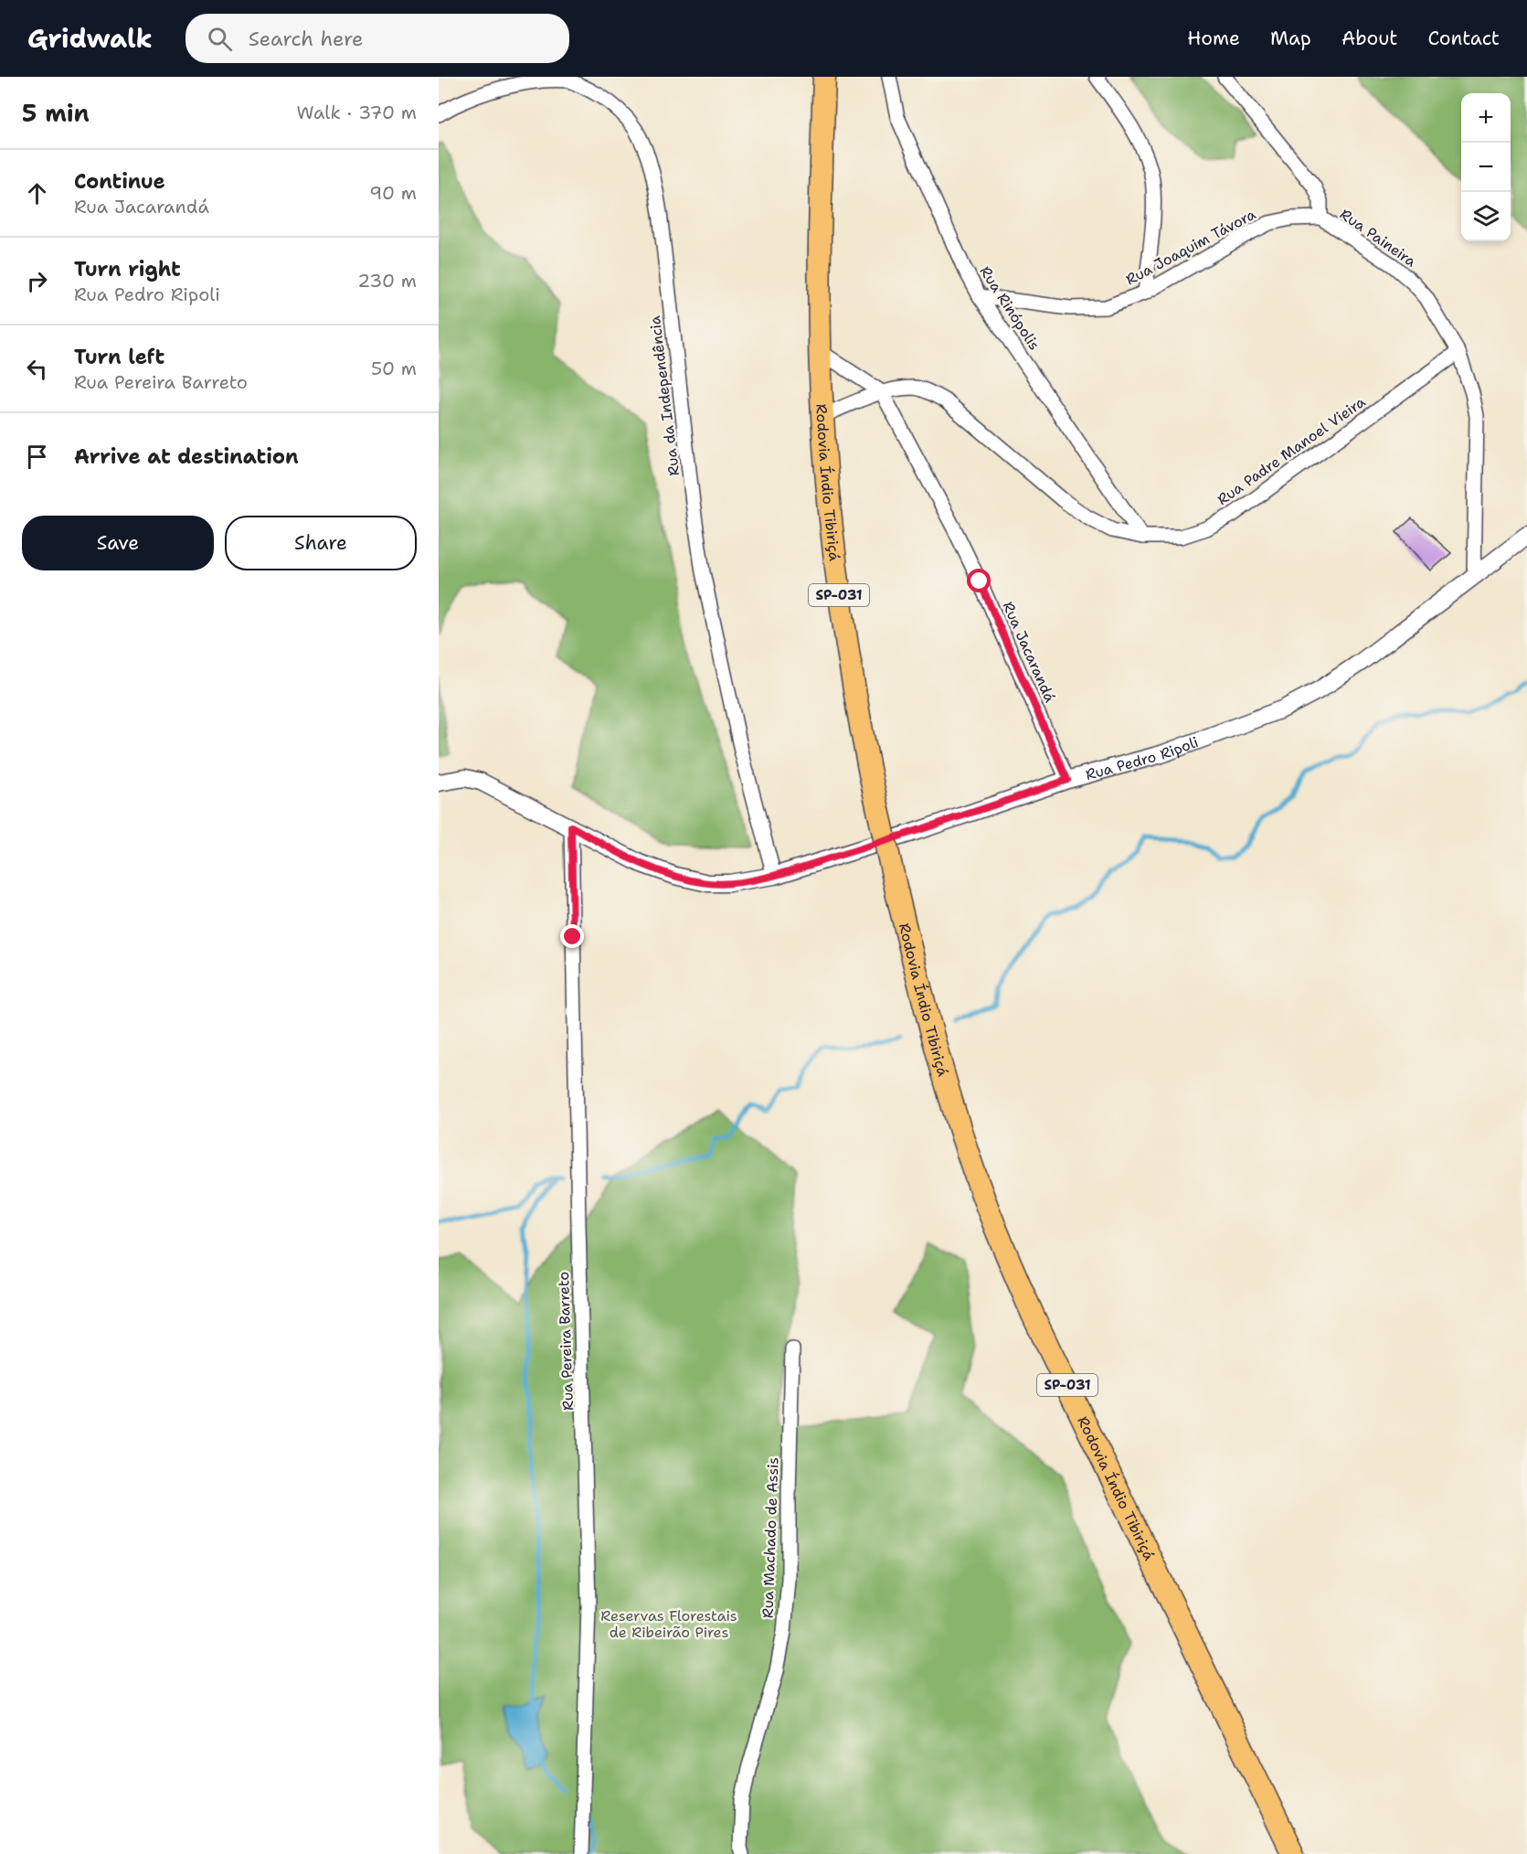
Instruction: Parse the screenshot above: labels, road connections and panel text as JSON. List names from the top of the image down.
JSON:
{
  "streets": {
    "highway": ["Rodovia Índio Tibiriçá", "SP-031"],
    "street": [
      "Rua Paineira",
      "Rua Joaquim Távora",
      "Rua Rinópolis",
      "Rua da Independência",
      "Rua Padre Manoel Vieira",
      "Rua Jacarandá",
      "Rua Pedro Ripoli",
      "Rua Pereira Barreto",
      "Rua Machado de Assis"
    ]
  },
  "crossings": [
    ["Rua Paineira", "Rua Joaquim Távora"],
    ["Rua Paineira", "Rua Padre Manoel Vieira"],
    ["Rua Paineira", "Rua Pedro Ripoli"],
    ["Rua Joaquim Távora", "Rua Rinópolis"],
    ["Rua Rinópolis", "Rua Padre Manoel Vieira"],
    ["Rua da Independência", "Rua Pedro Ripoli"],
    ["Rua Padre Manoel Vieira", "Rodovia Índio Tibiriçá"],
    ["Rua Padre Manoel Vieira", "Rua Jacarandá"],
    ["Rua Jacarandá", "Rua Pedro Ripoli"],
    ["Rua Pedro Ripoli", "Rua Pereira Barreto"]
  ],
  "parks": ["Reservas Florestais de Ribeirão Pires"],
  "page": {
    "header": "Gridwalk",
    "search": "Search here",
    "nav": [
      "Home",
      "Map",
      "About",
      "Contact"
    ],
    "heading": ["5 min", "Walk · 370 m"],
    "map_buttons": ["+", "−"],
    "list": [
      ["Continue", "Rua Jacarandá", "90 m"],
      ["Turn right", "Rua Pedro Ripoli", "230 m"],
      ["Turn left", "Rua Pereira Barreto", "50 m"],
      "Arrive at destination"
    ],
    "buttons": ["Save", "Share"]
  }
}
